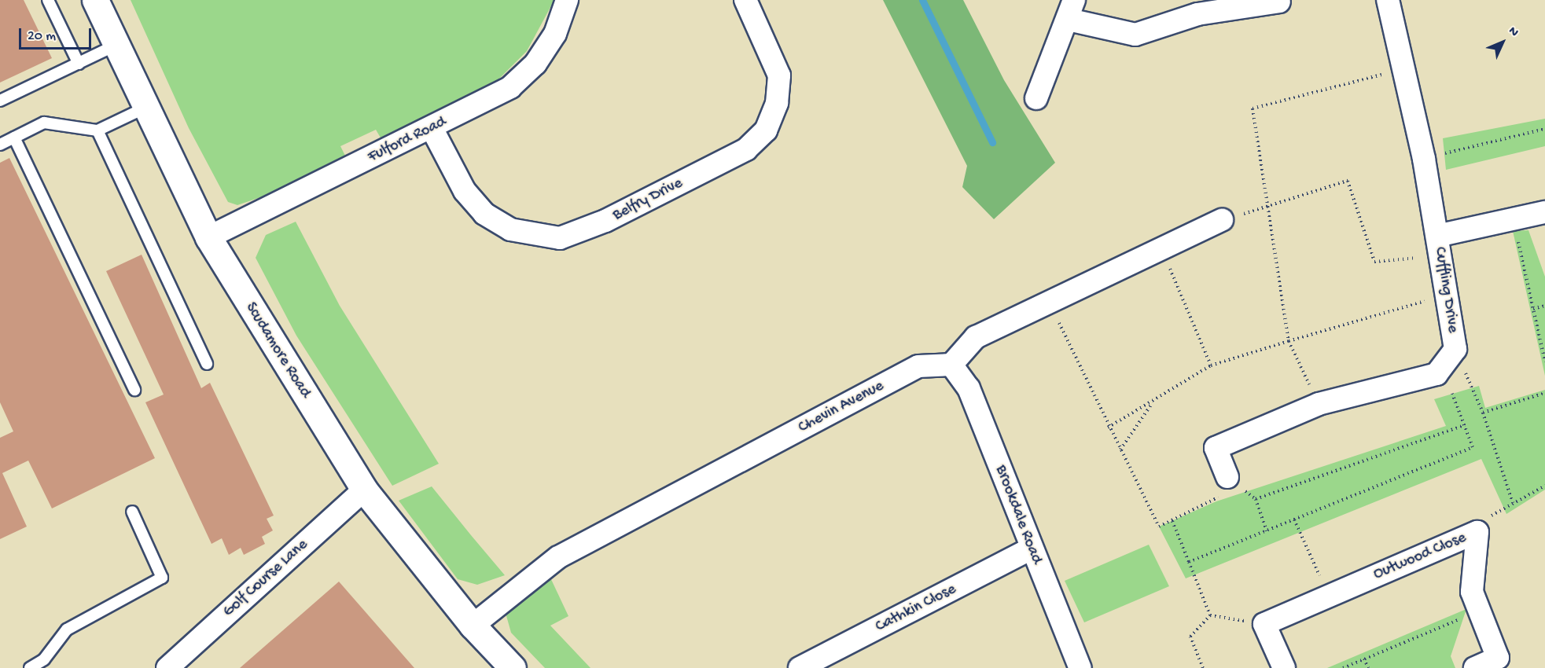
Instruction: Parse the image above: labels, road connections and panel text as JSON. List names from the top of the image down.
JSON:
{
  "streets": {
    "street": [
      "Fulford Road",
      "Belfry Drive",
      "Cuffling Drive",
      "Scudamore Road",
      "Chevin Avenue",
      "Brookdale Road",
      "Outwood Close",
      "Golf Course Lane",
      "Cathkin Close"
    ]
  },
  "crossings": [
    ["Fulford Road", "Belfry Drive"],
    ["Fulford Road", "Scudamore Road"],
    ["Scudamore Road", "Chevin Avenue"],
    ["Scudamore Road", "Golf Course Lane"],
    ["Chevin Avenue", "Brookdale Road"],
    ["Brookdale Road", "Cathkin Close"]
  ],
  "scale_bar": "20 m",
  "north": "top right"
}
